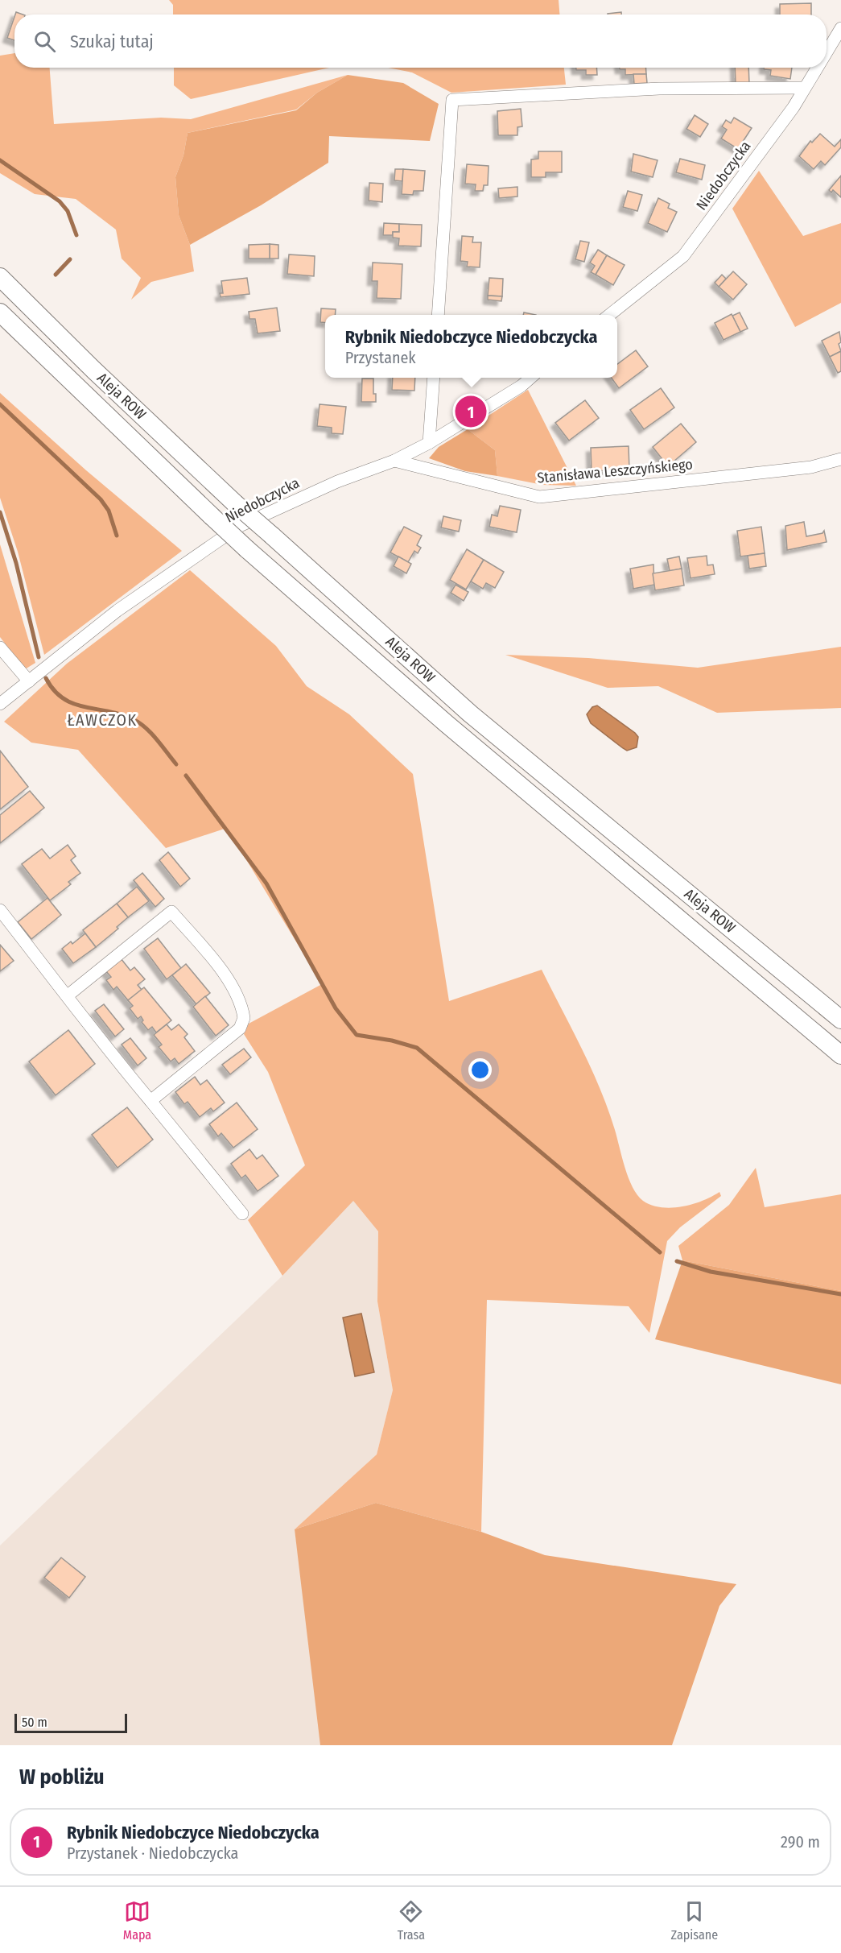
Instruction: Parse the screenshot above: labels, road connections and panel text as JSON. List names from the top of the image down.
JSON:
{
  "streets": {
    "main road": ["Aleja ROW"],
    "street": ["Niedobczycka", "Stanisława Leszczyńskiego"]
  },
  "crossings": [
    ["Niedobczycka", "Stanisława Leszczyńskiego"]
  ],
  "districts": ["ŁAWCZOK"],
  "scale_bar": "50 m",
  "page": {
    "search": "Szukaj tutaj",
    "popup": ["Rybnik Niedobczyce Niedobczycka", "Przystanek"],
    "pins": "1",
    "scale": "50 m",
    "heading": "W pobliżu",
    "list": [
      {
        "mark": "1",
        "name": "Rybnik Niedobczyce Niedobczycka",
        "note": "Przystanek · Niedobczycka",
        "value": "290 m"
      }
    ],
    "nav": ["Mapa", "Trasa", "Zapisane"]
  }
}
